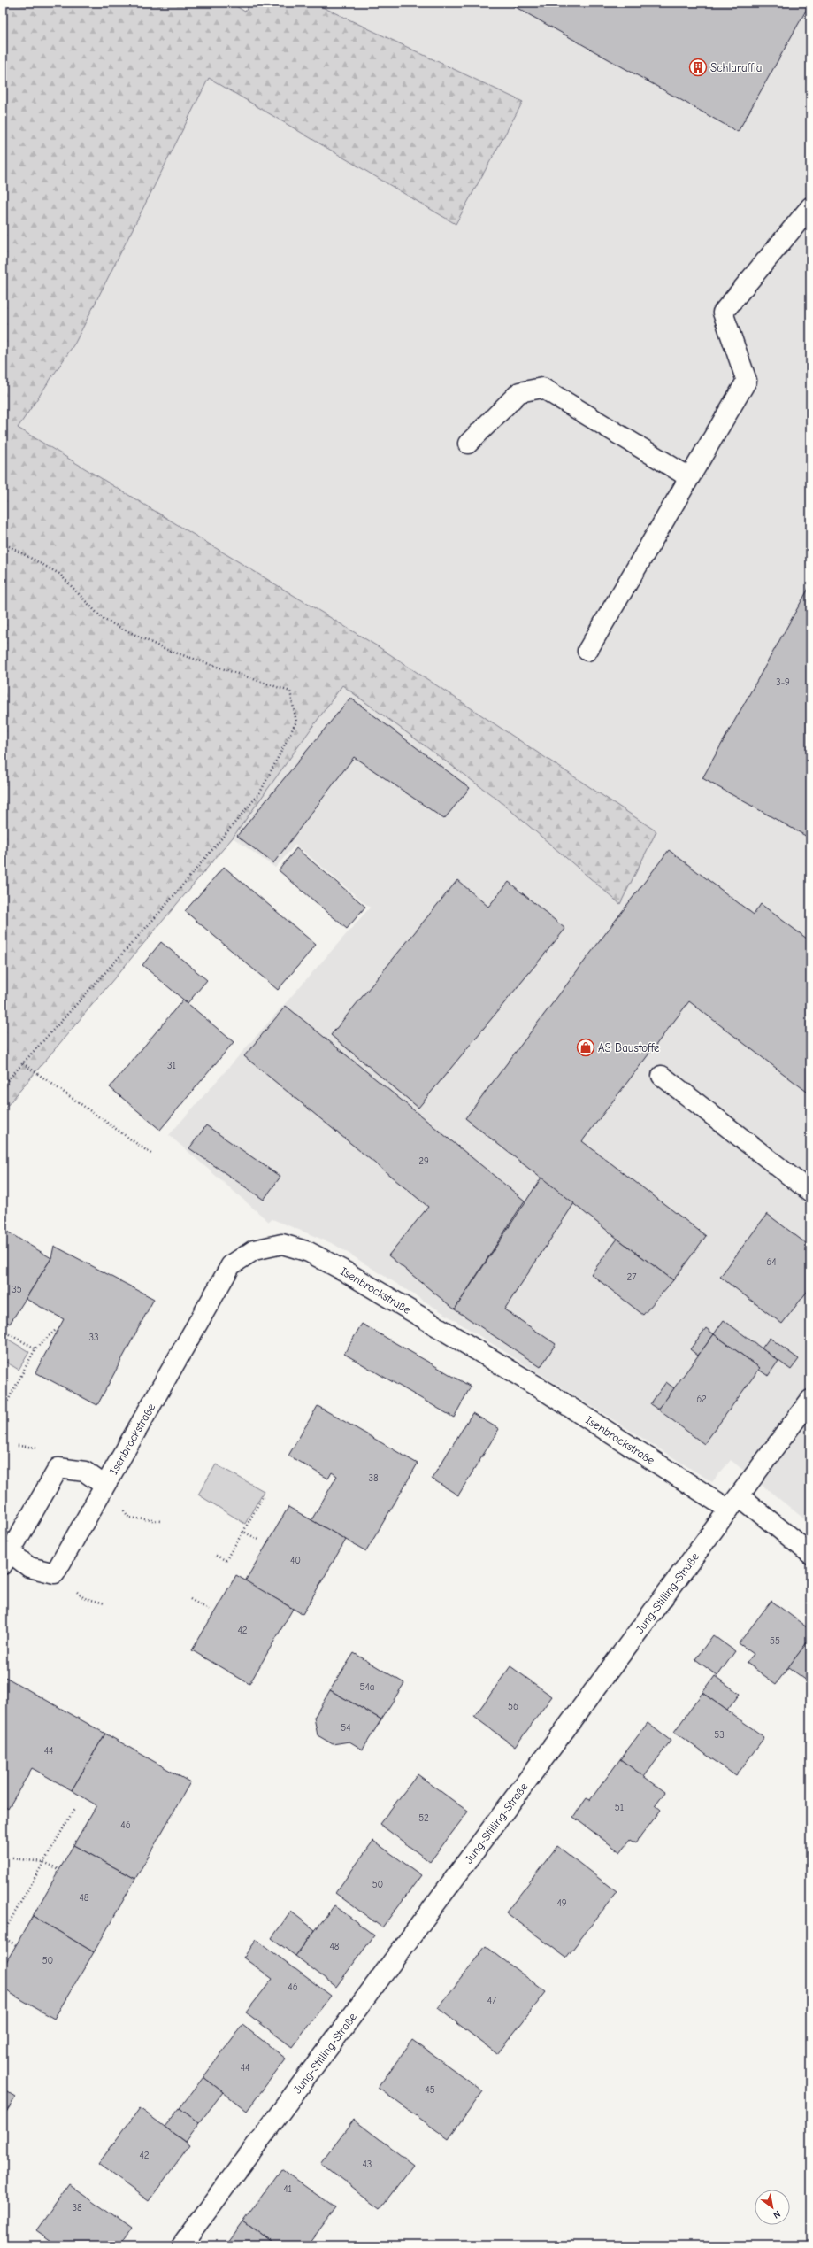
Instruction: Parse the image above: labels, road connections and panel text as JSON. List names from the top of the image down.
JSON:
{
  "streets": {
    "street": ["Isenbrockstraße", "Jung-Stilling-Straße"]
  },
  "crossings": [
    ["Isenbrockstraße", "Jung-Stilling-Straße"]
  ],
  "places": {
    "building": ["Schlaraffia"],
    "shop": ["AS Baustoffe"]
  },
  "house_numbers": [
    "3-9",
    "31",
    "29",
    "64",
    "27",
    "35",
    "33",
    "62",
    "38",
    "40",
    "42",
    "55",
    "54a",
    "56",
    "54",
    "53",
    "44",
    "51",
    "52",
    "46",
    "50",
    "48",
    "49",
    "48",
    "50",
    "46",
    "47",
    "44",
    "45",
    "42",
    "43",
    "41",
    "38"
  ],
  "north": "bottom right"
}
